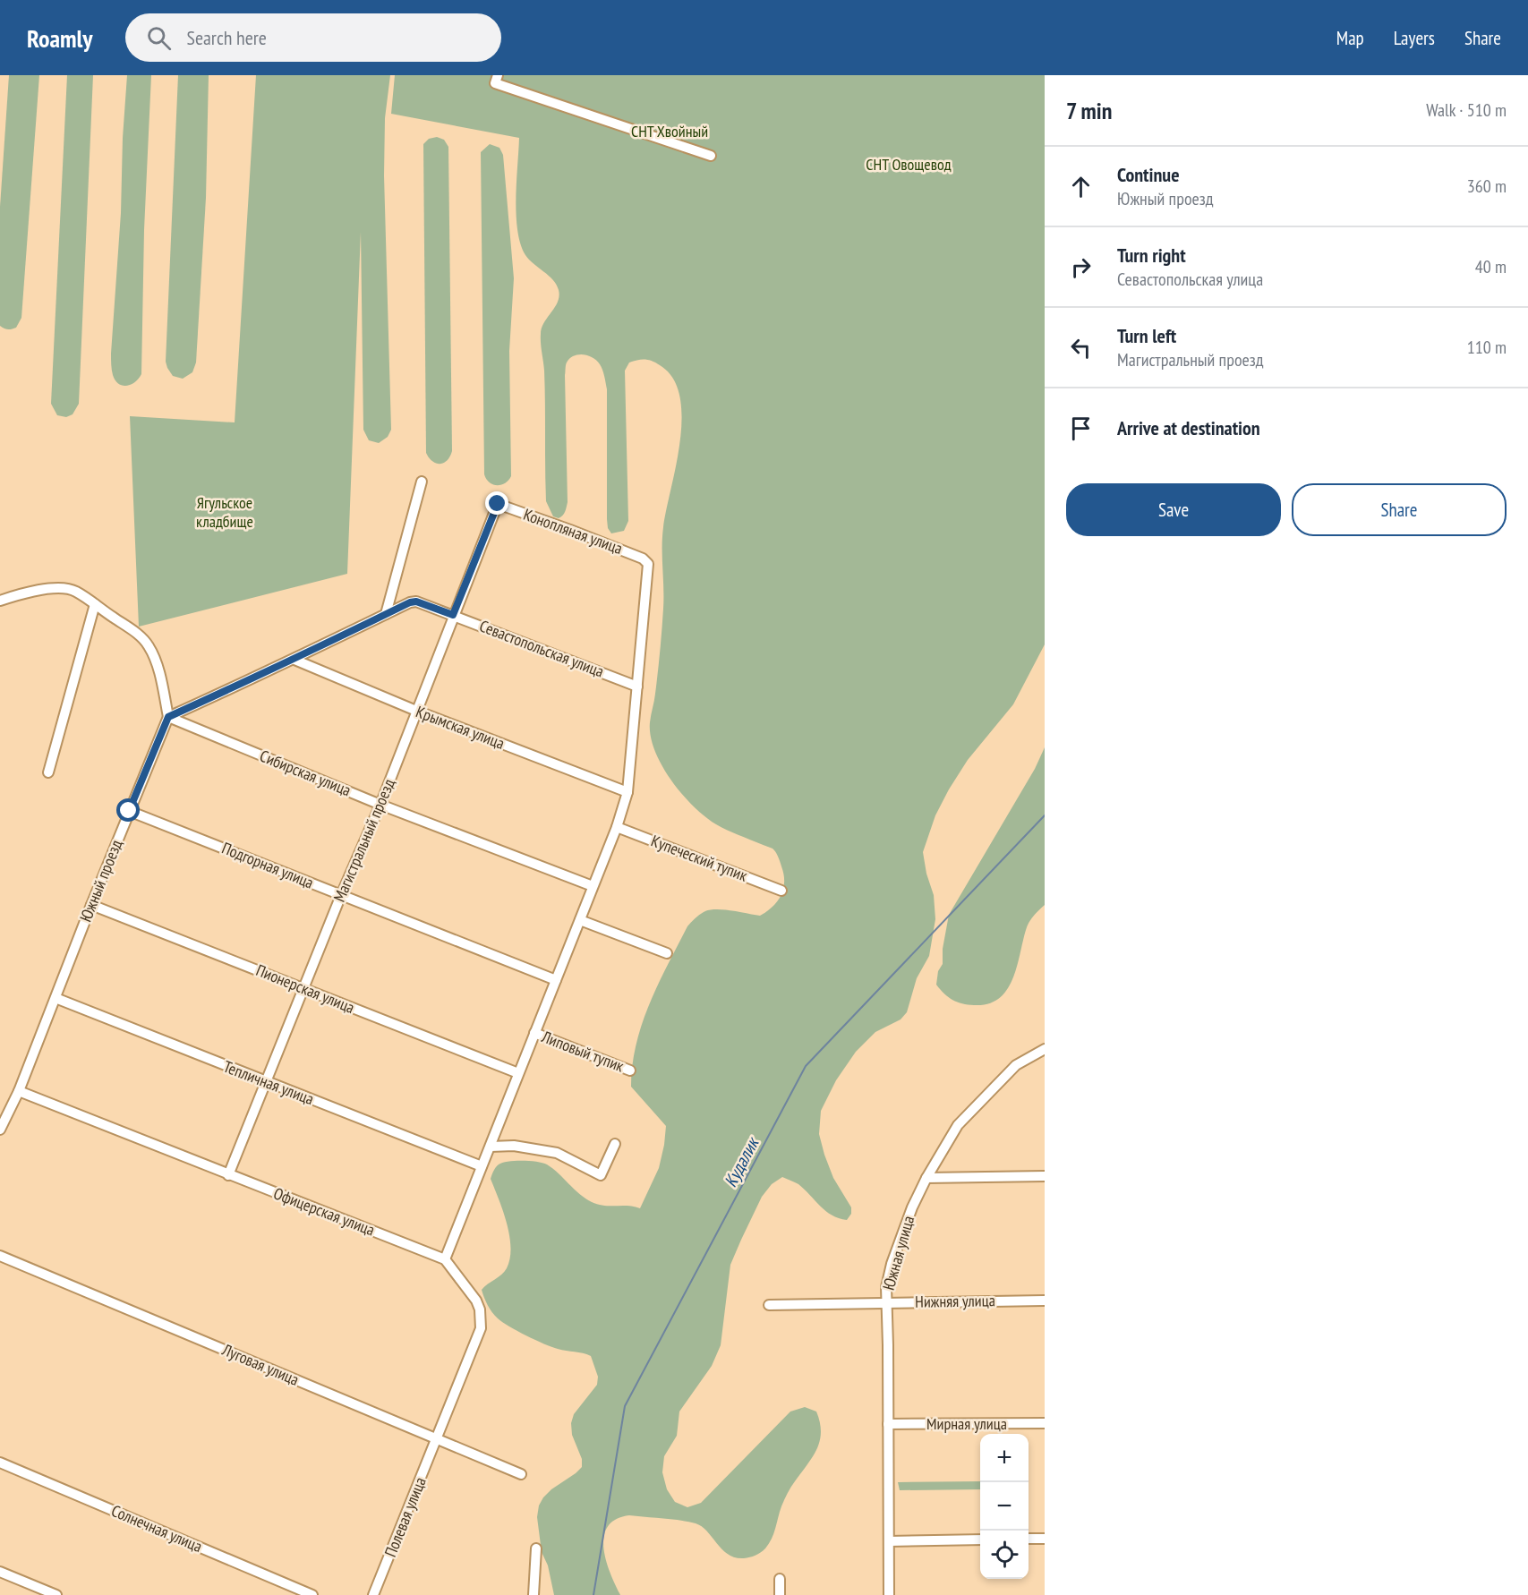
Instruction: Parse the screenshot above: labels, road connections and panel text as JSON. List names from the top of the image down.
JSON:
{
  "streets": {
    "street": [
      "Конопляная улица",
      "Севастопольская улица",
      "Крымская улица",
      "Сибирская улица",
      "Магистральный проезд",
      "Купеческий тупик",
      "Подгорная улица",
      "Южный проезд",
      "Пионерская улица",
      "Липовый тупик",
      "Тепличная улица",
      "Офицерская улица",
      "Южная улица",
      "Нижняя улица",
      "Луговая улица",
      "Мирная улица",
      "Полевая улица",
      "Солнечная улица"
    ]
  },
  "crossings": [
    ["Конопляная улица", "Севастопольская улица"],
    ["Конопляная улица", "Магистральный проезд"],
    ["Севастопольская улица", "Магистральный проезд"],
    ["Крымская улица", "Магистральный проезд"],
    ["Сибирская улица", "Магистральный проезд"],
    ["Сибирская улица", "Южный проезд"],
    ["Магистральный проезд", "Подгорная улица"],
    ["Магистральный проезд", "Пионерская улица"],
    ["Магистральный проезд", "Тепличная улица"],
    ["Магистральный проезд", "Офицерская улица"],
    ["Подгорная улица", "Южный проезд"],
    ["Южный проезд", "Пионерская улица"],
    ["Южный проезд", "Тепличная улица"],
    ["Южный проезд", "Офицерская улица"],
    ["Южная улица", "Нижняя улица"],
    ["Южная улица", "Мирная улица"],
    ["Луговая улица", "Полевая улица"]
  ],
  "water": ["Кудалик"],
  "parks": ["СНТ Хвойный", "СНТ Овощевод", "Ягульское кладбище"],
  "page": {
    "header": "Roamly",
    "search": "Search here",
    "nav": ["Map", "Layers", "Share"],
    "heading": ["7 min", "Walk · 510 m"],
    "list": [
      ["Continue", "Южный проезд", "360 m"],
      ["Turn right", "Севастопольская улица", "40 m"],
      ["Turn left", "Магистральный проезд", "110 m"],
      "Arrive at destination"
    ],
    "buttons": ["Save", "Share"],
    "map_buttons": ["+", "−"]
  }
}
